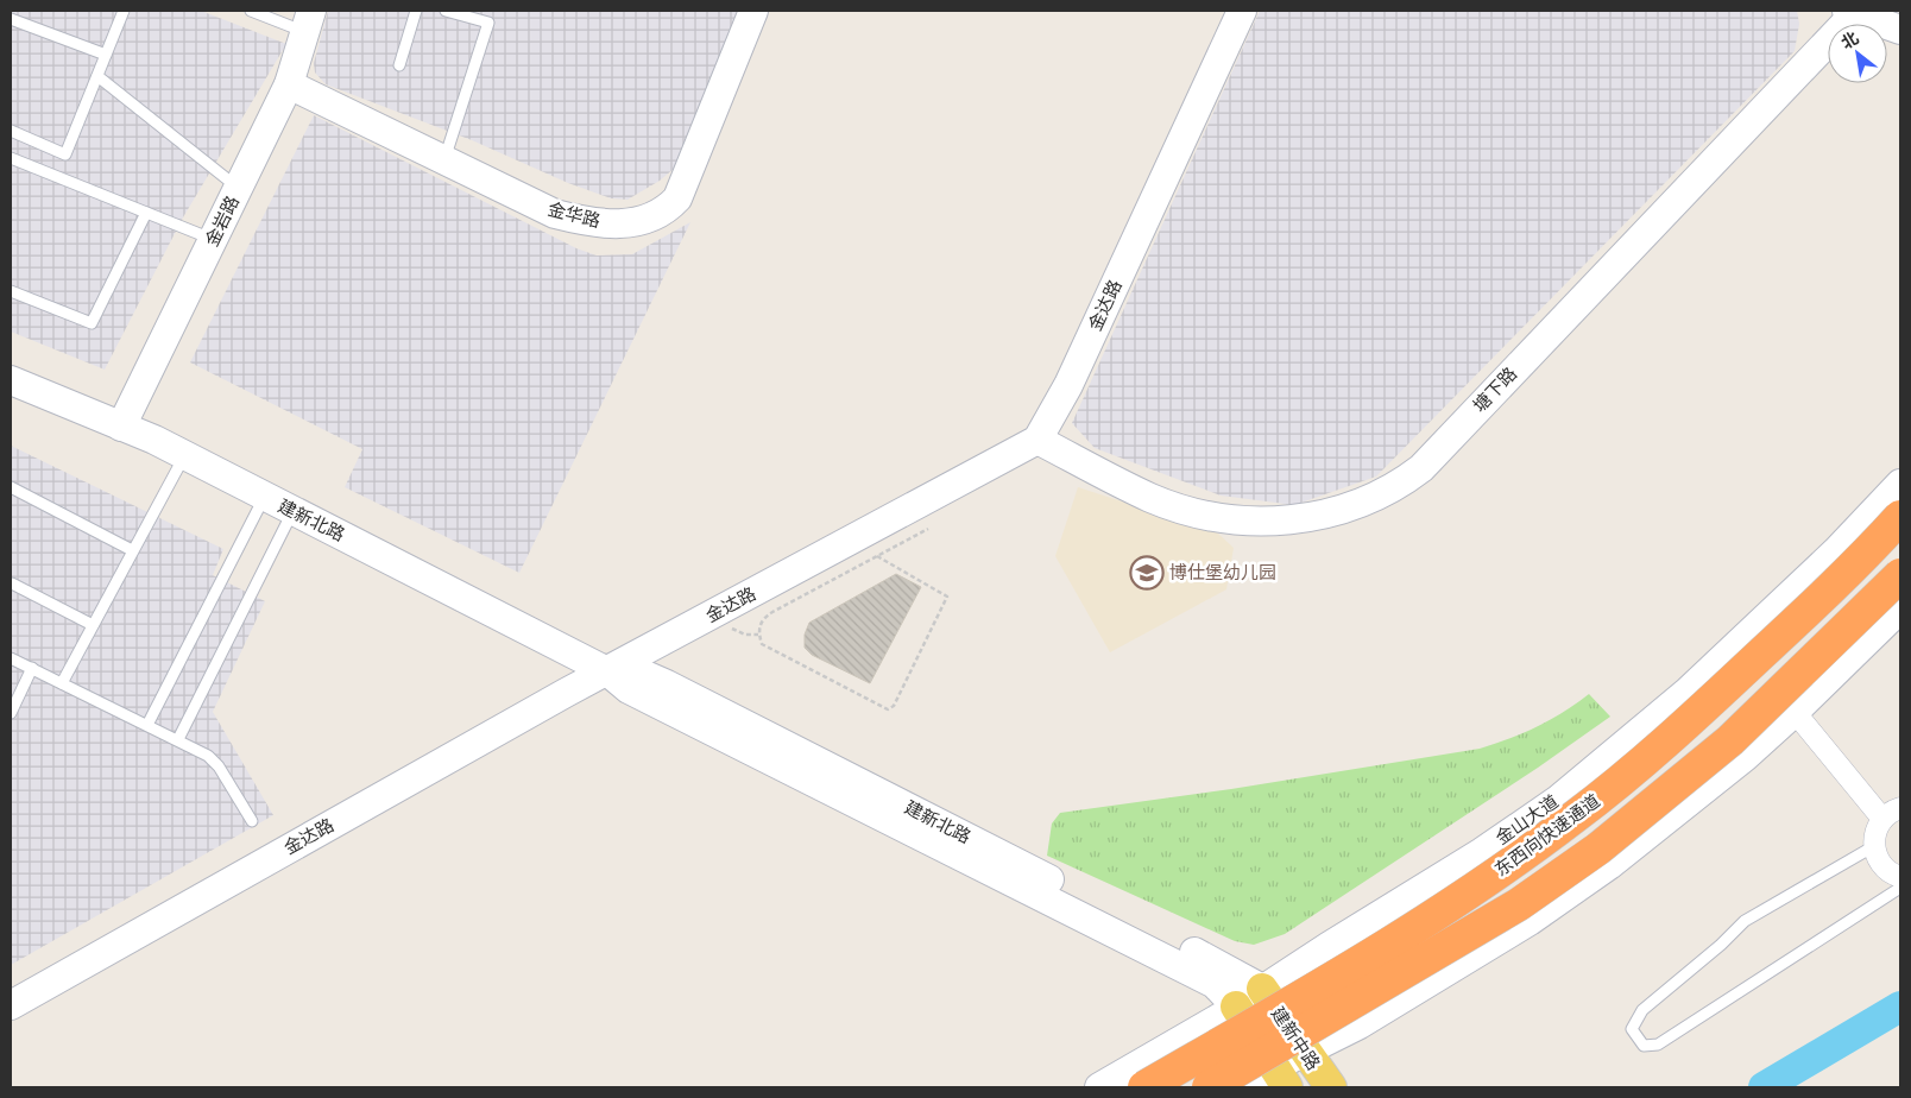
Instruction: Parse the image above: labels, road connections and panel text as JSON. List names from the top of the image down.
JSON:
{
  "streets": {
    "highway": ["东西向快速通道"],
    "main road": [
      "金华路",
      "金岩路",
      "金达路",
      "塘下路",
      "建新北路",
      "金山大道",
      "建新中路"
    ]
  },
  "crossings": [
    ["金华路", "金岩路"],
    ["金岩路", "建新北路"],
    ["金达路", "塘下路"],
    ["金达路", "建新北路"],
    ["建新北路", "金山大道"],
    ["建新北路", "建新中路"],
    ["金山大道", "建新中路"]
  ],
  "places": {
    "school or university": ["博仕堡幼儿园"]
  },
  "north": "top left"
}
